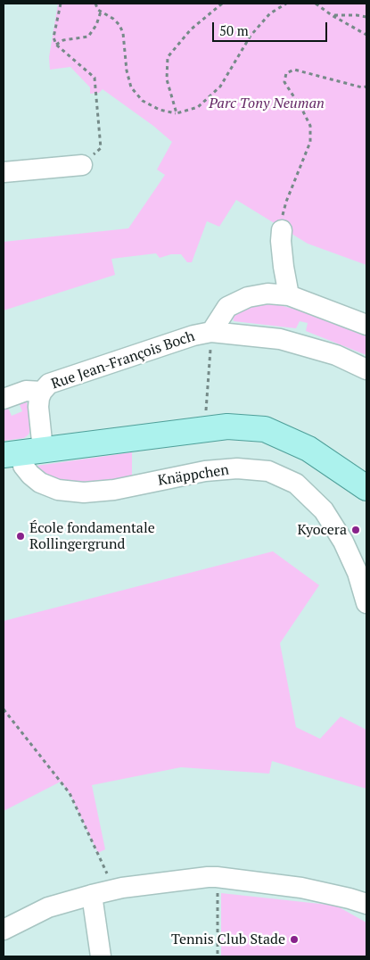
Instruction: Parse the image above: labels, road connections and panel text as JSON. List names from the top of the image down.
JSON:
{
  "streets": {
    "street": ["Rue Jean-François Boch", "Knäppchen"]
  },
  "crossings": [
    ["Rue Jean-François Boch", "Knäppchen"]
  ],
  "parks": ["Parc Tony Neuman"],
  "places": ["Kyocera", "École fondamentale Rollingergrund", "Tennis Club Stade"],
  "scale_bar": "50 m"
}
